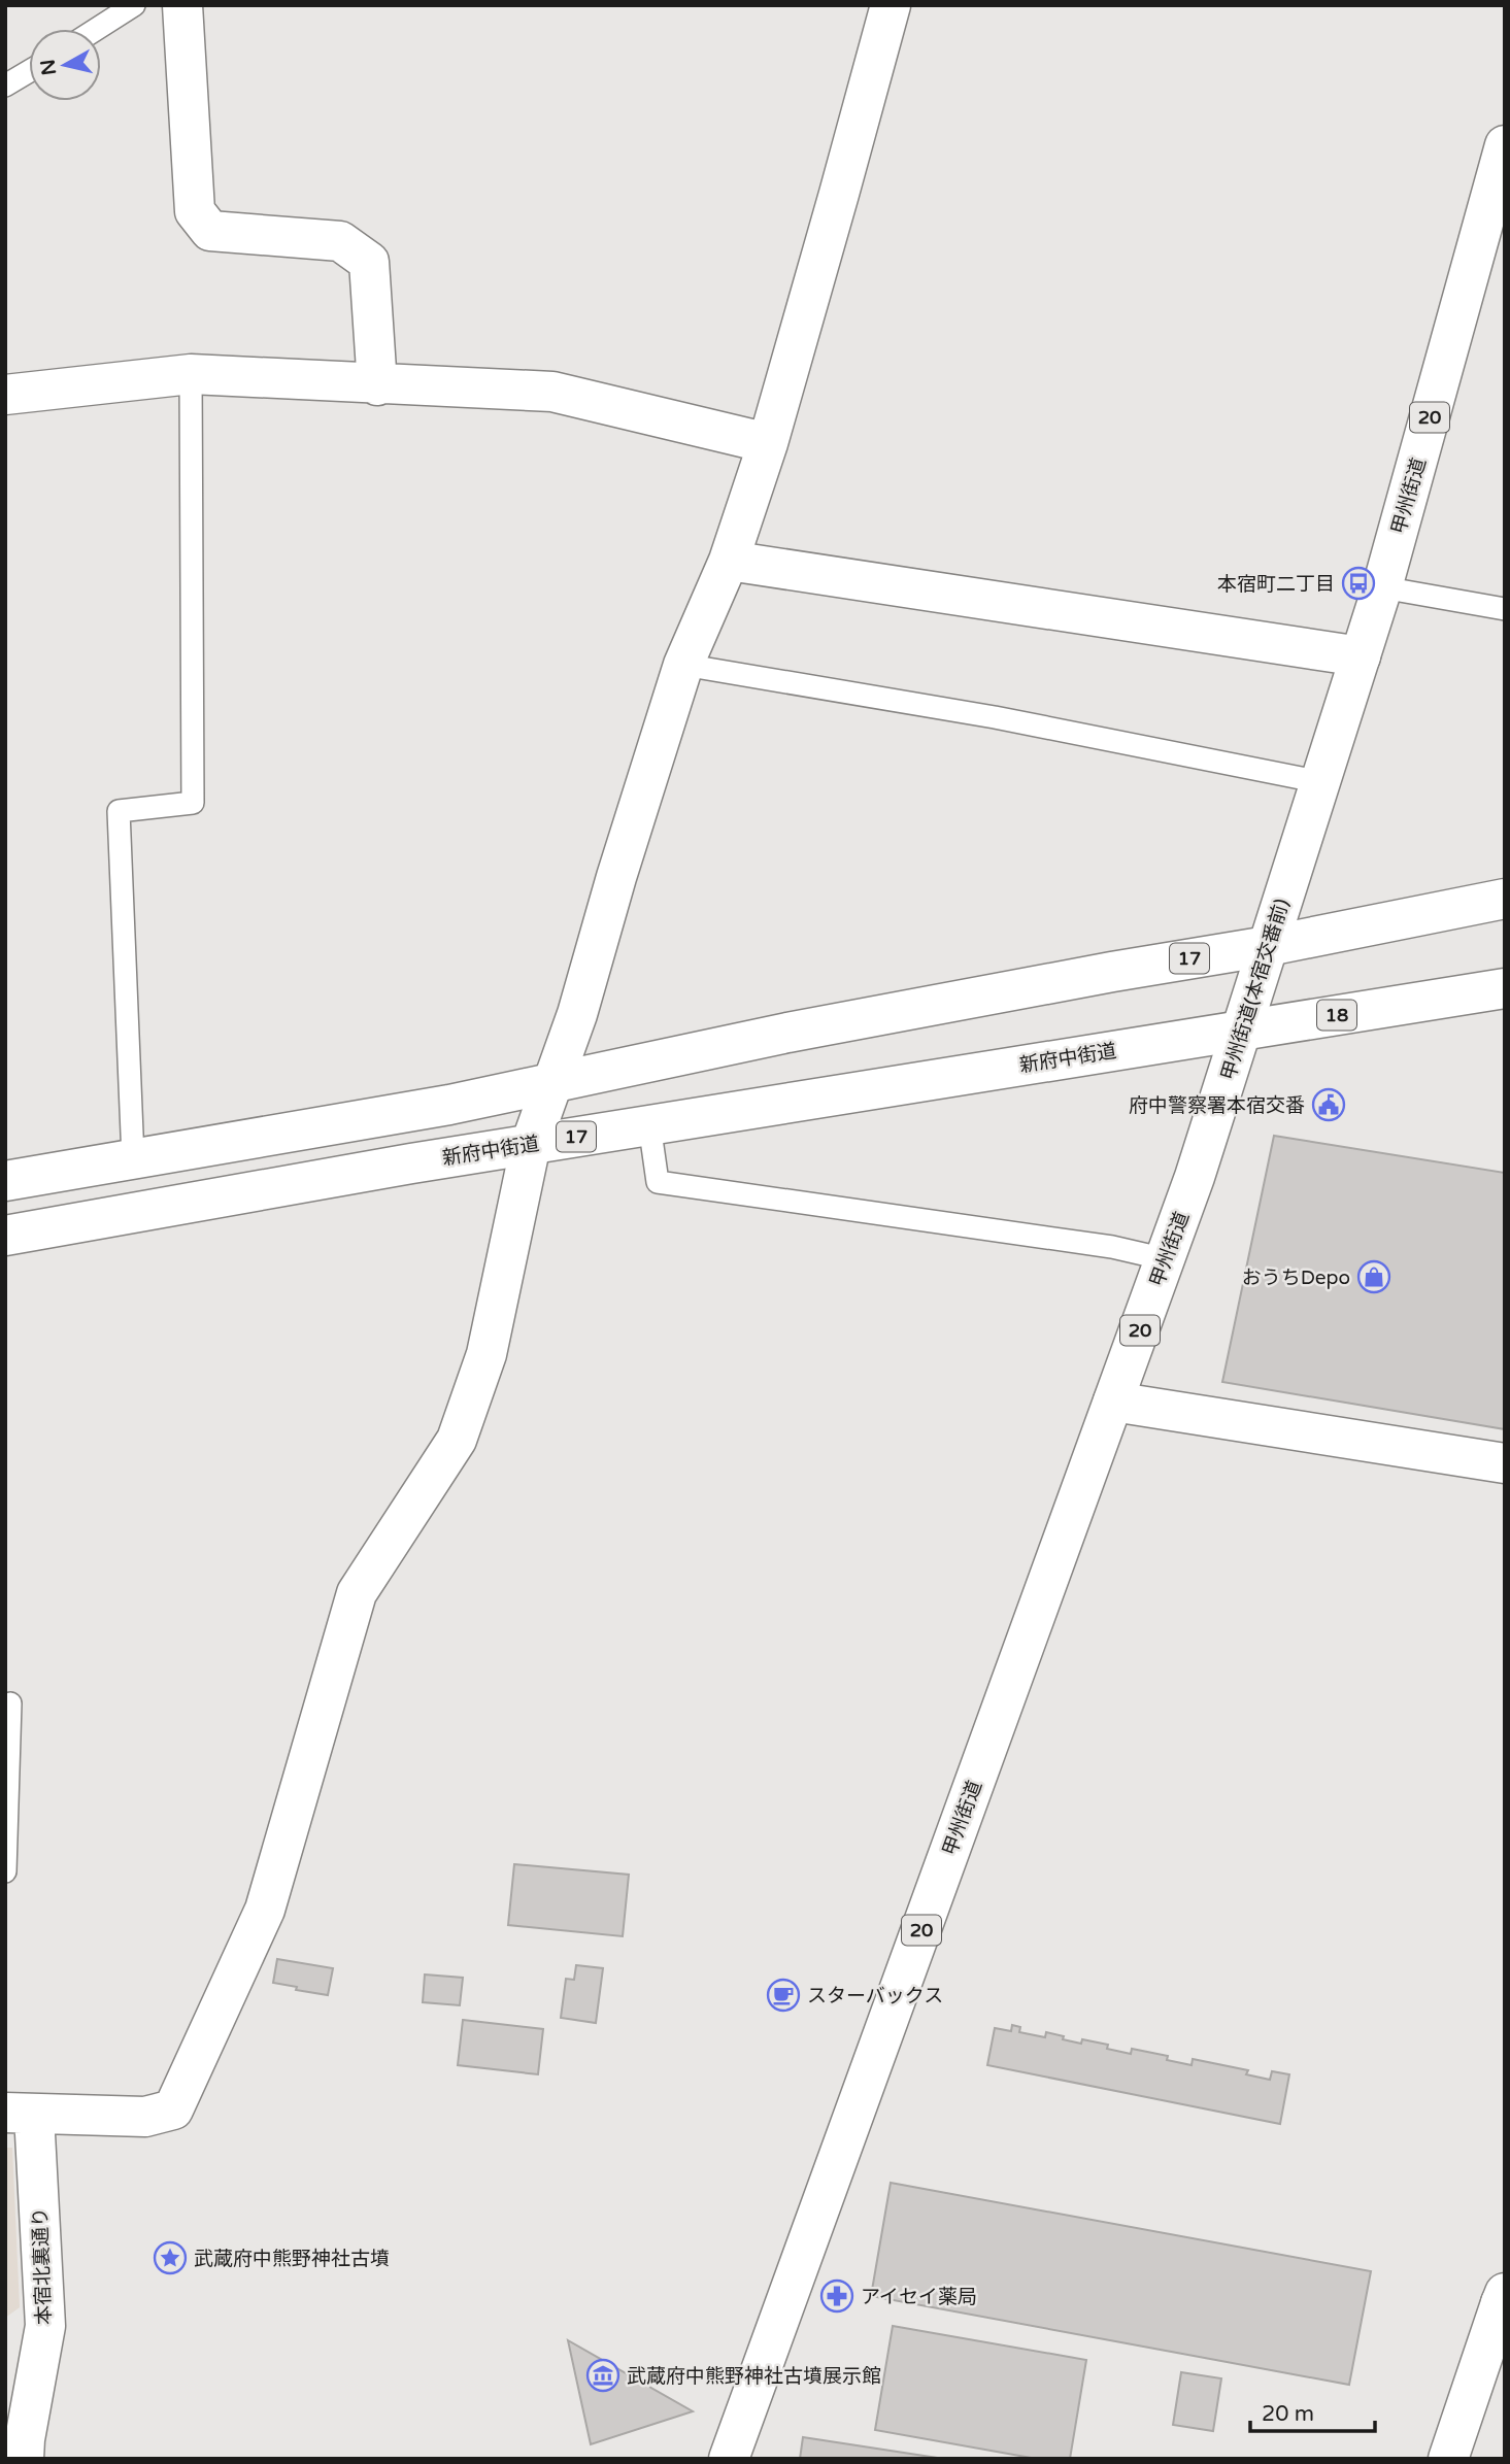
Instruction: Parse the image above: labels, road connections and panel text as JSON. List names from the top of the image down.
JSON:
{
  "streets": {
    "main road": [
      "20",
      "甲州街道",
      "17",
      "甲州街道(本宿交番前)",
      "18",
      "新府中街道",
      "本宿北裏通り"
    ]
  },
  "crossings": [
    ["甲州街道", "甲州街道(本宿交番前)"],
    ["17", "甲州街道(本宿交番前)"],
    ["甲州街道(本宿交番前)", "18"],
    ["甲州街道(本宿交番前)", "新府中街道"],
    ["18", "新府中街道"]
  ],
  "places": {
    "bus stop": ["本宿町二丁目"],
    "public building": ["府中警察署本宿交番"],
    "shop": ["おうちDepo"],
    "cafe": ["スターバックス"],
    "place": ["武蔵府中熊野神社古墳"],
    "pharmacy": ["アイセイ薬局"],
    "museum": ["武蔵府中熊野神社古墳展示館"]
  },
  "scale_bar": "20 m",
  "north": "left"
}
